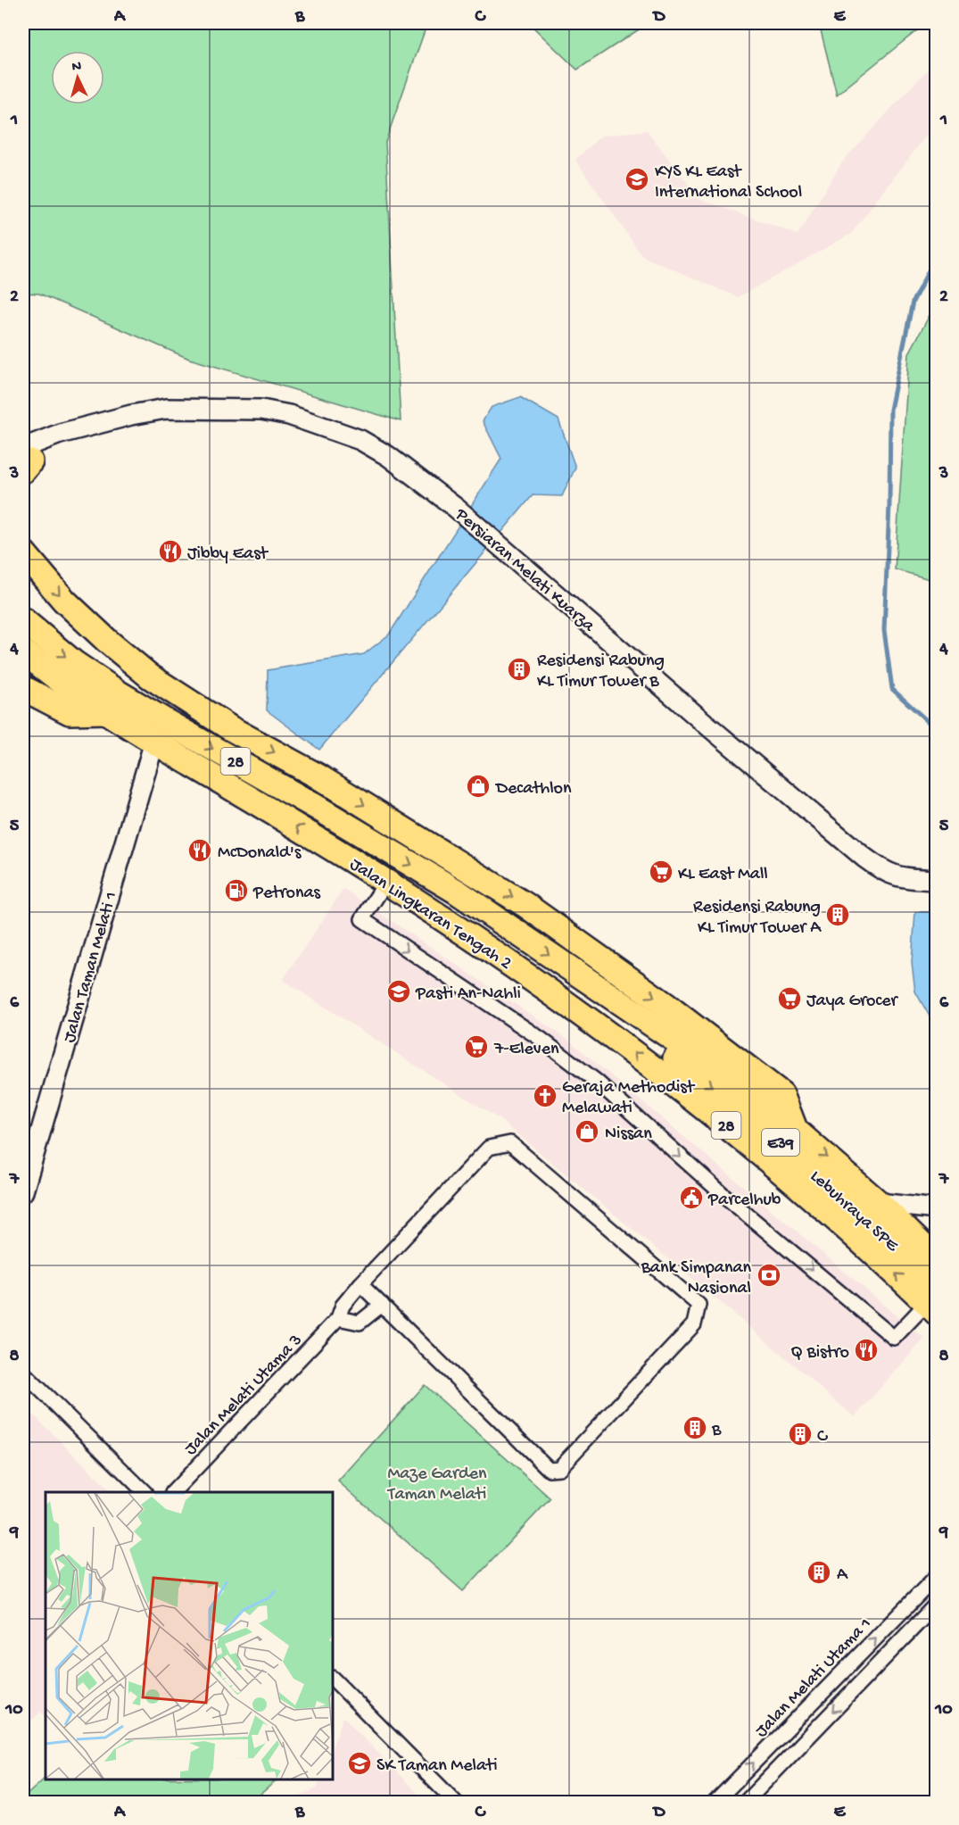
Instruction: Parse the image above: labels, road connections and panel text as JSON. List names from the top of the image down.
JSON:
{
  "streets": {
    "highway": [
      "28",
      "Jalan Lingkaran Tengah 2",
      "E39",
      "Lebuhraya SPE"
    ],
    "street": [
      "Persiaran Melati Kuarza",
      "Jalan Taman Melati 1",
      "Jalan Melati Utama 3",
      "Jalan Melati Utama 1"
    ]
  },
  "crossings": [
    ["Jalan Lingkaran Tengah 2", "Jalan Taman Melati 1"],
    ["Jalan Lingkaran Tengah 2", "Lebuhraya SPE"]
  ],
  "parks": ["Maze Garden Taman Melati"],
  "places": {
    "school or university": ["KYS KL East International School", "Pasti An-Nahli", "SK Taman Melati"],
    "restaurant": ["Jibby East", "McDonald's", "Q Bistro"],
    "building": [
      "Residensi Rabung KL Timur Tower B",
      "Residensi Rabung KL Timur Tower A",
      "B",
      "C",
      "A"
    ],
    "shop": ["Decathlon", "Nissan"],
    "supermarket": ["KL East Mall", "Jaya Grocer", "7-Eleven"],
    "fuel station": ["Petronas"],
    "church": ["Geraja Methodist Melawati"],
    "public building": ["Parcelhub"],
    "bank": ["Bank Simpanan Nasional"]
  },
  "north": "top",
  "grid": {
    "columns": [
      "A",
      "B",
      "C",
      "D",
      "E"
    ],
    "rows": [
      "1",
      "2",
      "3",
      "4",
      "5",
      "6",
      "7",
      "8",
      "9",
      "10"
    ]
  }
}
